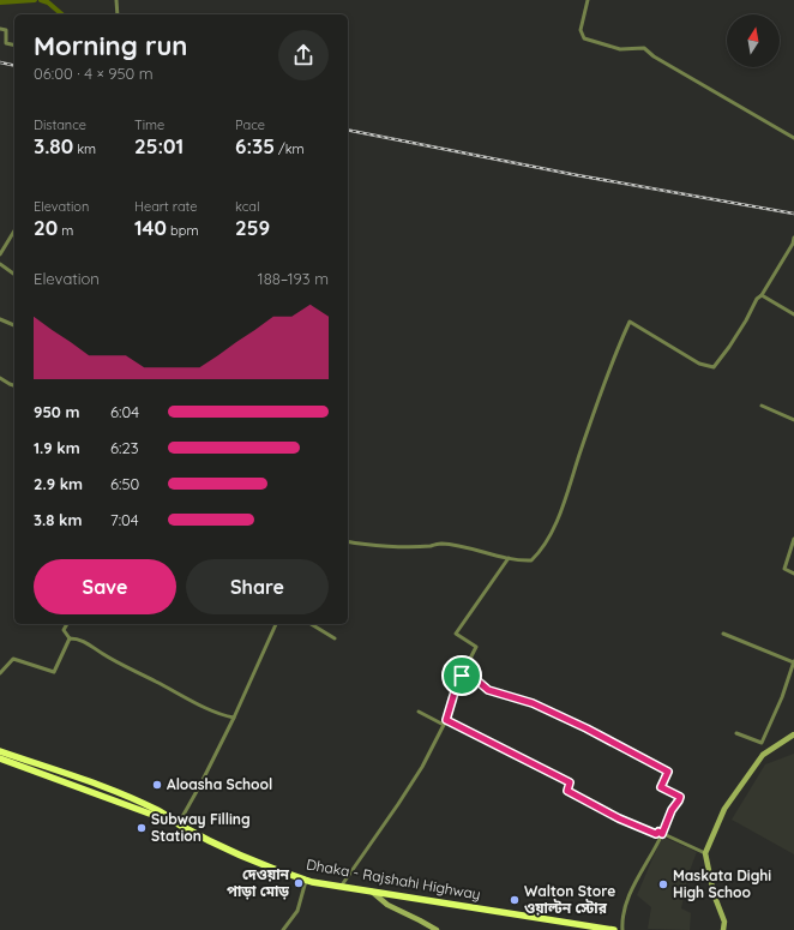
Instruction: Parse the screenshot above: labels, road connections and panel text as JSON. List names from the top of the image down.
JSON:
{
  "streets": {
    "highway": ["Dhaka - Rajshahi Highway"]
  },
  "places": [
    "Aloasha School",
    "Subway Filling Station",
    "দেওয়ান পাড়া মোড়",
    "Maskata Dighi High Schoo",
    "Walton Store ওয়াল্টন স্টোর"
  ],
  "north": "top",
  "page": {
    "heading": ["Morning run", "06:00 · 4 × 950 m"],
    "stats": [
      ["Distance", "3.80 km"],
      ["Time", "25:01"],
      ["Pace", "6:35 /km"],
      ["Elevation", "20 m"],
      ["Heart rate", "140 bpm"],
      ["kcal", "259"]
    ],
    "chart": ["Elevation", "188–193 m"],
    "list": [
      {
        "name": "950 m",
        "note": "6:04"
      },
      {
        "name": "1.9 km",
        "note": "6:23"
      },
      {
        "name": "2.9 km",
        "note": "6:50"
      },
      {
        "name": "3.8 km",
        "note": "7:04"
      }
    ],
    "buttons": ["Save", "Share"]
  }
}
